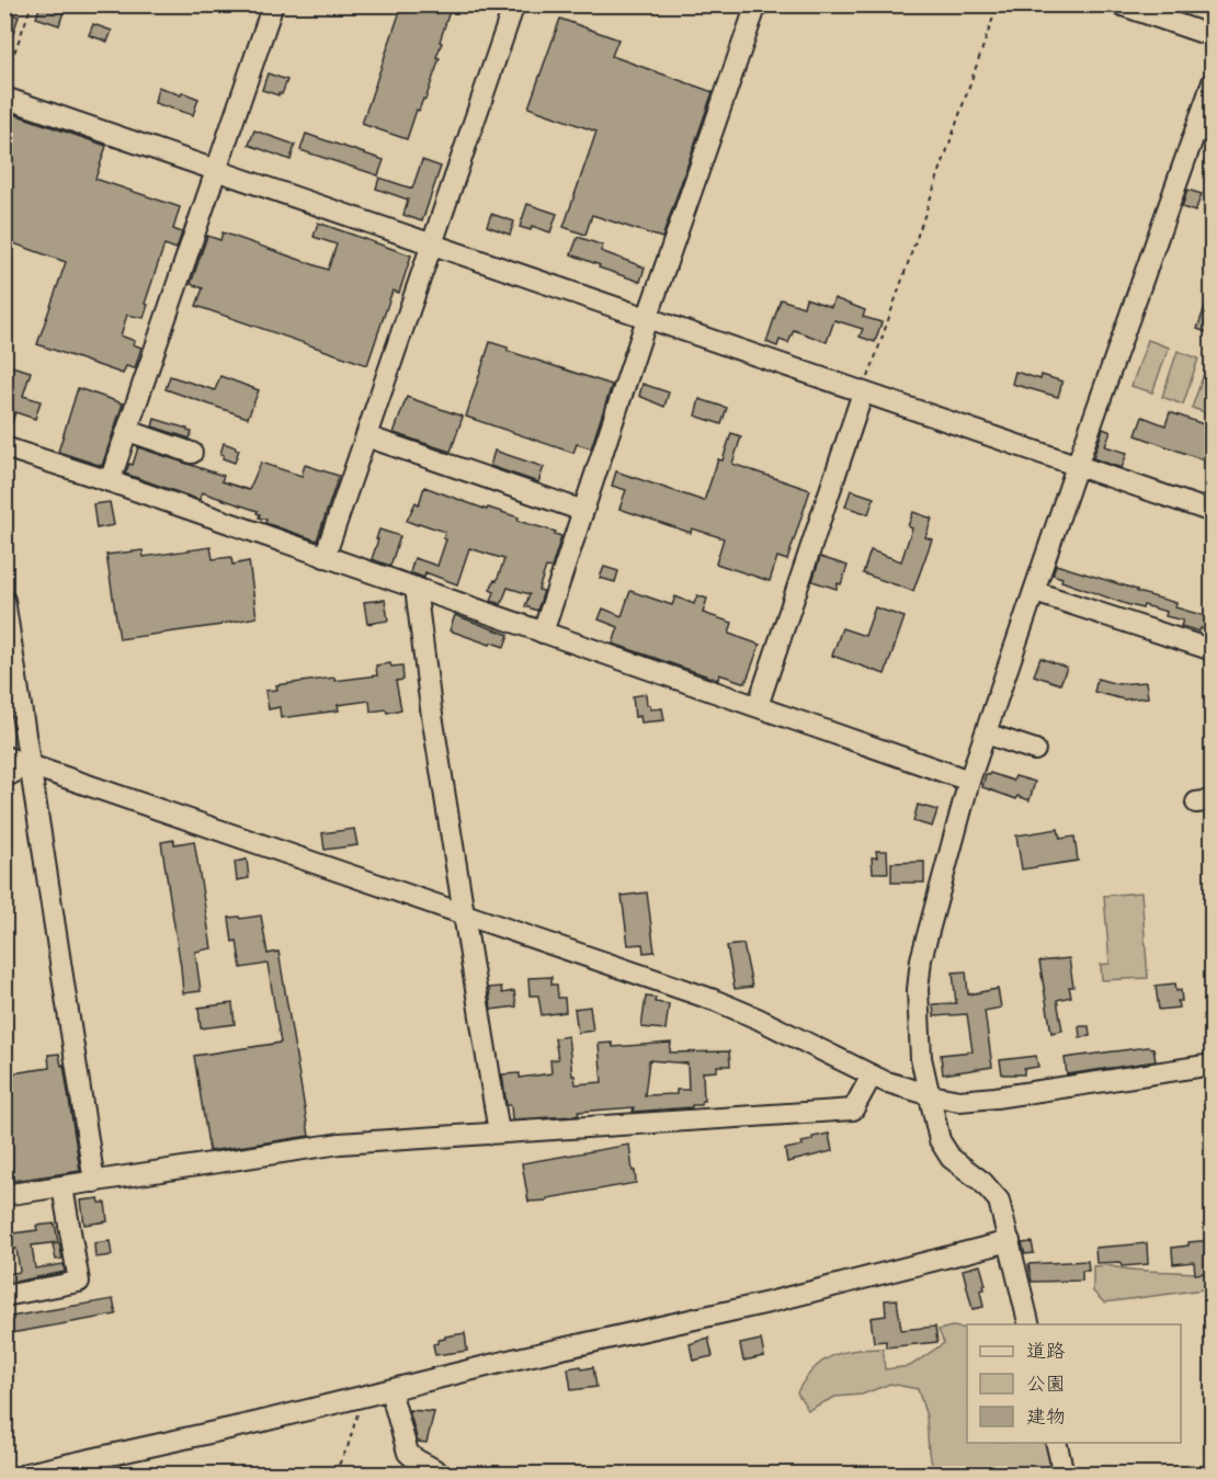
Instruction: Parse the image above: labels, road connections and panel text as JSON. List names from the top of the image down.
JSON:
{
  "legend": ["道路", "公園", "建物"]
}
